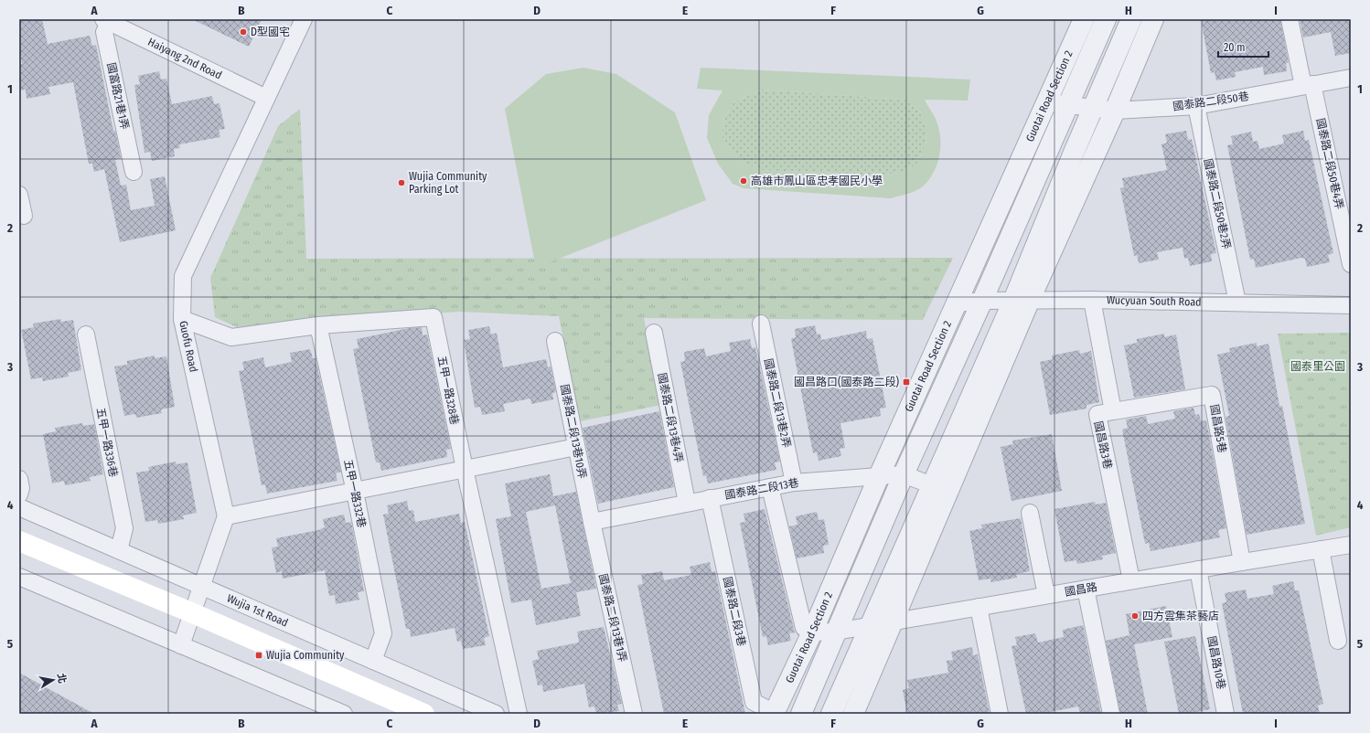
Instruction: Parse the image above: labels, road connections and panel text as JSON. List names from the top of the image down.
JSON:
{
  "streets": {
    "street": [
      "Haiyang 2nd Road",
      "國富路21巷1弄",
      "Guotai Road Section 2",
      "國泰路二段50巷",
      "國泰路二段50巷4弄",
      "國泰路二段50巷2弄",
      "Wucyuan South Road",
      "Guofu Road",
      "五甲一路328巷",
      "國泰路二段13巷2弄",
      "國泰路二段13巷4弄",
      "國昌路5巷",
      "國泰路二段13巷10弄",
      "五甲一路336巷",
      "國昌路3巷",
      "國泰路二段13巷",
      "五甲一路332巷",
      "國昌路",
      "Wujia 1st Road",
      "國泰路二段3巷",
      "國泰路二段13巷1弄",
      "國昌路10巷"
    ]
  },
  "crossings": [
    ["Haiyang 2nd Road", "國富路21巷1弄"],
    ["Haiyang 2nd Road", "Guofu Road"],
    ["Guotai Road Section 2", "國泰路二段50巷"],
    ["Guotai Road Section 2", "Wucyuan South Road"],
    ["Guotai Road Section 2", "國泰路二段13巷"],
    ["Guotai Road Section 2", "國昌路"],
    ["Guotai Road Section 2", "國泰路二段3巷"],
    ["國泰路二段50巷", "國泰路二段50巷4弄"],
    ["國泰路二段50巷", "國泰路二段50巷2弄"],
    ["國泰路二段50巷2弄", "Wucyuan South Road"],
    ["Wucyuan South Road", "國昌路3巷"],
    ["Guofu Road", "五甲一路328巷"],
    ["五甲一路328巷", "五甲一路332巷"],
    ["國泰路二段13巷2弄", "國泰路二段13巷"],
    ["國泰路二段13巷4弄", "國泰路二段13巷"],
    ["國昌路5巷", "國昌路3巷"],
    ["國昌路5巷", "國昌路"],
    ["國泰路二段13巷10弄", "國泰路二段13巷"],
    ["國泰路二段13巷10弄", "國泰路二段13巷1弄"],
    ["五甲一路336巷", "Wujia 1st Road"],
    ["國昌路3巷", "國昌路"],
    ["國泰路二段13巷", "國泰路二段3巷"],
    ["國泰路二段13巷", "國泰路二段13巷1弄"],
    ["五甲一路332巷", "Wujia 1st Road"],
    ["國昌路", "國昌路10巷"]
  ],
  "parks": ["國泰里公園"],
  "places": {
    "other": [
      "D型國宅",
      "高雄市鳳山區忠孝國民小學",
      "Wujia Community Parking Lot",
      "四方雲集茶藝店"
    ],
    "transit": ["國昌路口(國泰路二段)", "Wujia Community"]
  },
  "scale_bar": "20 m",
  "north": "right",
  "grid": {
    "columns": [
      "A",
      "B",
      "C",
      "D",
      "E",
      "F",
      "G",
      "H",
      "I"
    ],
    "rows": [
      "1",
      "2",
      "3",
      "4",
      "5"
    ]
  }
}
